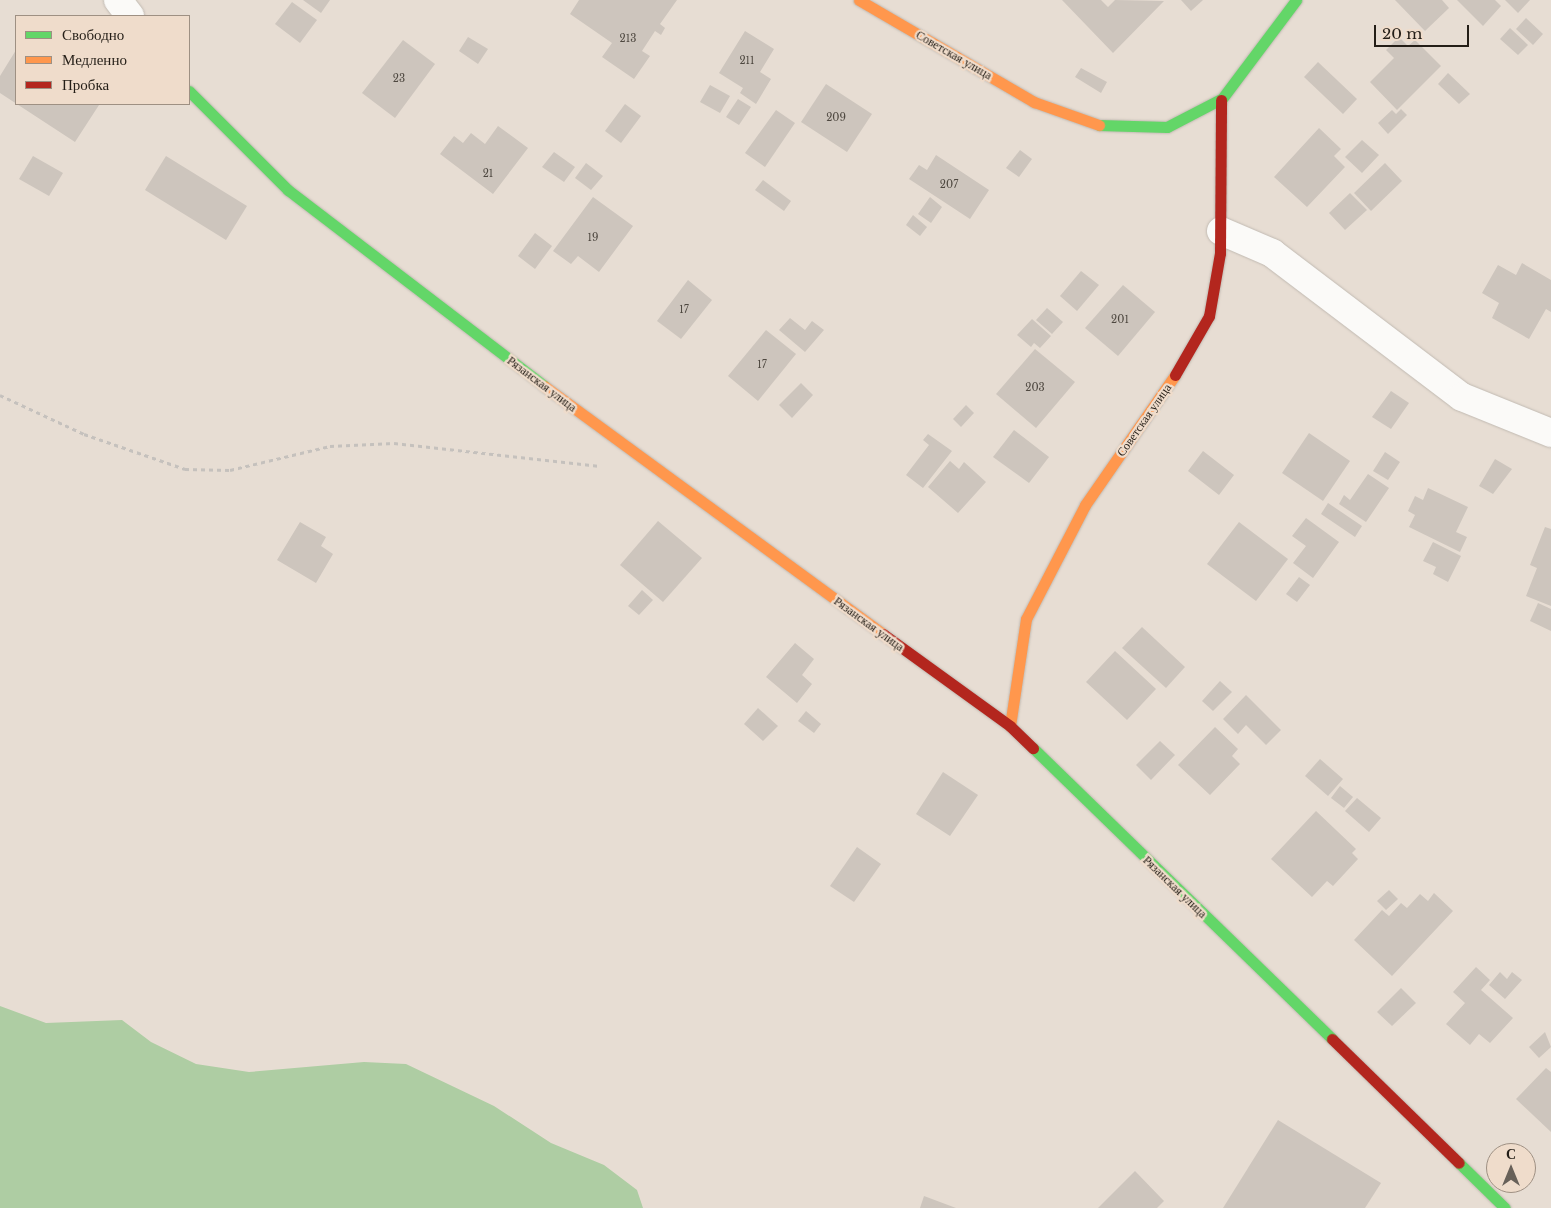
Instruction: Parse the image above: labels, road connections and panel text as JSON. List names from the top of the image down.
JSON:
{
  "streets": {
    "street": ["Советская улица", "Рязанская улица"]
  },
  "crossings": [
    ["Советская улица", "Рязанская улица"]
  ],
  "house_numbers": [
    "213",
    "211",
    "23",
    "209",
    "21",
    "207",
    "19",
    "17",
    "201",
    "17",
    "203"
  ],
  "legend": ["Свободно", "Медленно", "Пробка"],
  "scale_bar": "20 m",
  "north": "top"
}
